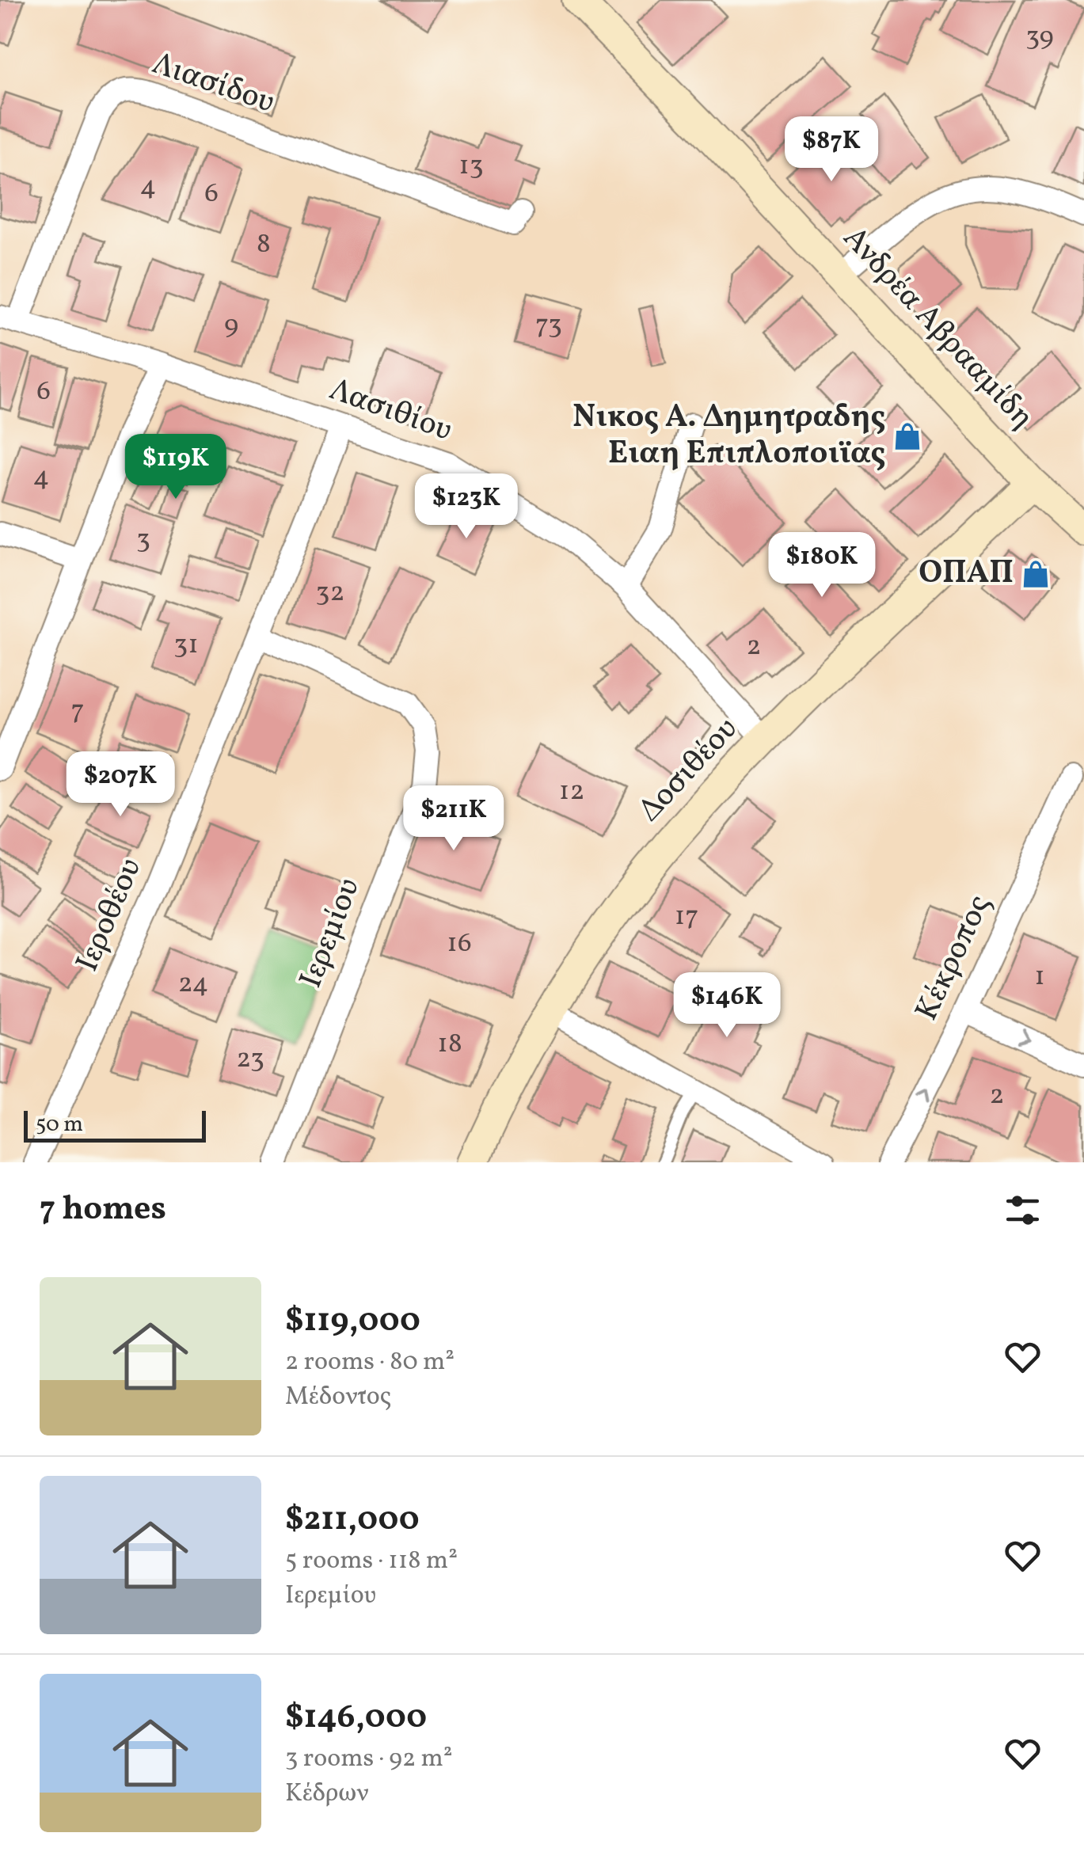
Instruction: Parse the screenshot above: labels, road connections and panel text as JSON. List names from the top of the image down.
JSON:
{
  "streets": {
    "street": [
      "Λιασίδου",
      "Ανδρέα Αβρααμίδη",
      "Λασιθίου",
      "Δοσιθέου",
      "Ιεροθέου",
      "Ιερεμίου",
      "Κέκροπος"
    ]
  },
  "crossings": [
    ["Λιασίδου", "Λασιθίου"],
    ["Ανδρέα Αβρααμίδη", "Δοσιθέου"],
    ["Λασιθίου", "Δοσιθέου"],
    ["Λασιθίου", "Ιεροθέου"],
    ["Ιεροθέου", "Ιερεμίου"]
  ],
  "one_way": ["Κέκροπος"],
  "places": {
    "shop": ["Νικος Α. Δημητραδης Ειαη Επιπλοποιϊας", "ΟΠΑΠ"]
  },
  "house_numbers": [
    "39",
    "13",
    "4",
    "6",
    "8",
    "9",
    "73",
    "6",
    "4",
    "3",
    "32",
    "31",
    "2",
    "7",
    "12",
    "17",
    "16",
    "1",
    "24",
    "18",
    "23",
    "2"
  ],
  "scale_bar": "50 m",
  "page": {
    "price": [
      "$87K",
      "$119K",
      "$123K",
      "$180K",
      "$207K",
      "$211K",
      "$146K"
    ],
    "scale": "50 m",
    "heading": "7 homes",
    "list": [
      {
        "name": "$119,000",
        "note": "2 rooms · 80 m² · Μέδοντος"
      },
      {
        "name": "$211,000",
        "note": "5 rooms · 118 m² · Ιερεμίου"
      },
      {
        "name": "$146,000",
        "note": "3 rooms · 92 m² · Κέδρων"
      }
    ]
  }
}
